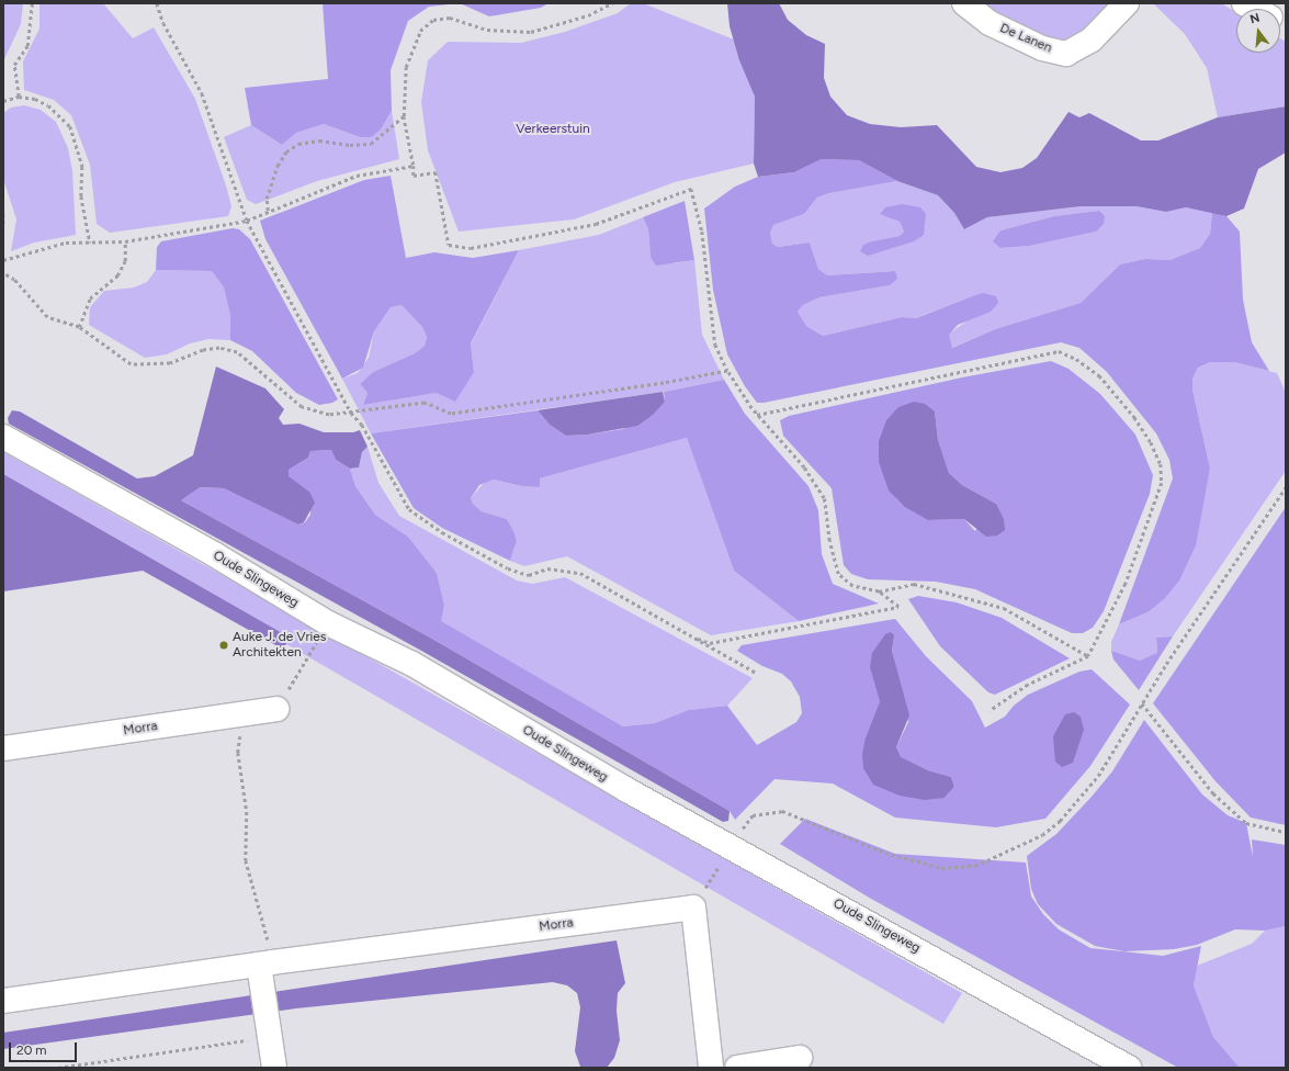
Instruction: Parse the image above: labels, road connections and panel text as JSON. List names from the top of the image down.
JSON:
{
  "streets": {
    "street": ["De Lanen", "Oude Slingeweg", "Morra"]
  },
  "parks": ["Verkeerstuin"],
  "places": ["Auke J. de Vries Architekten"],
  "scale_bar": "20 m",
  "north": "top"
}
